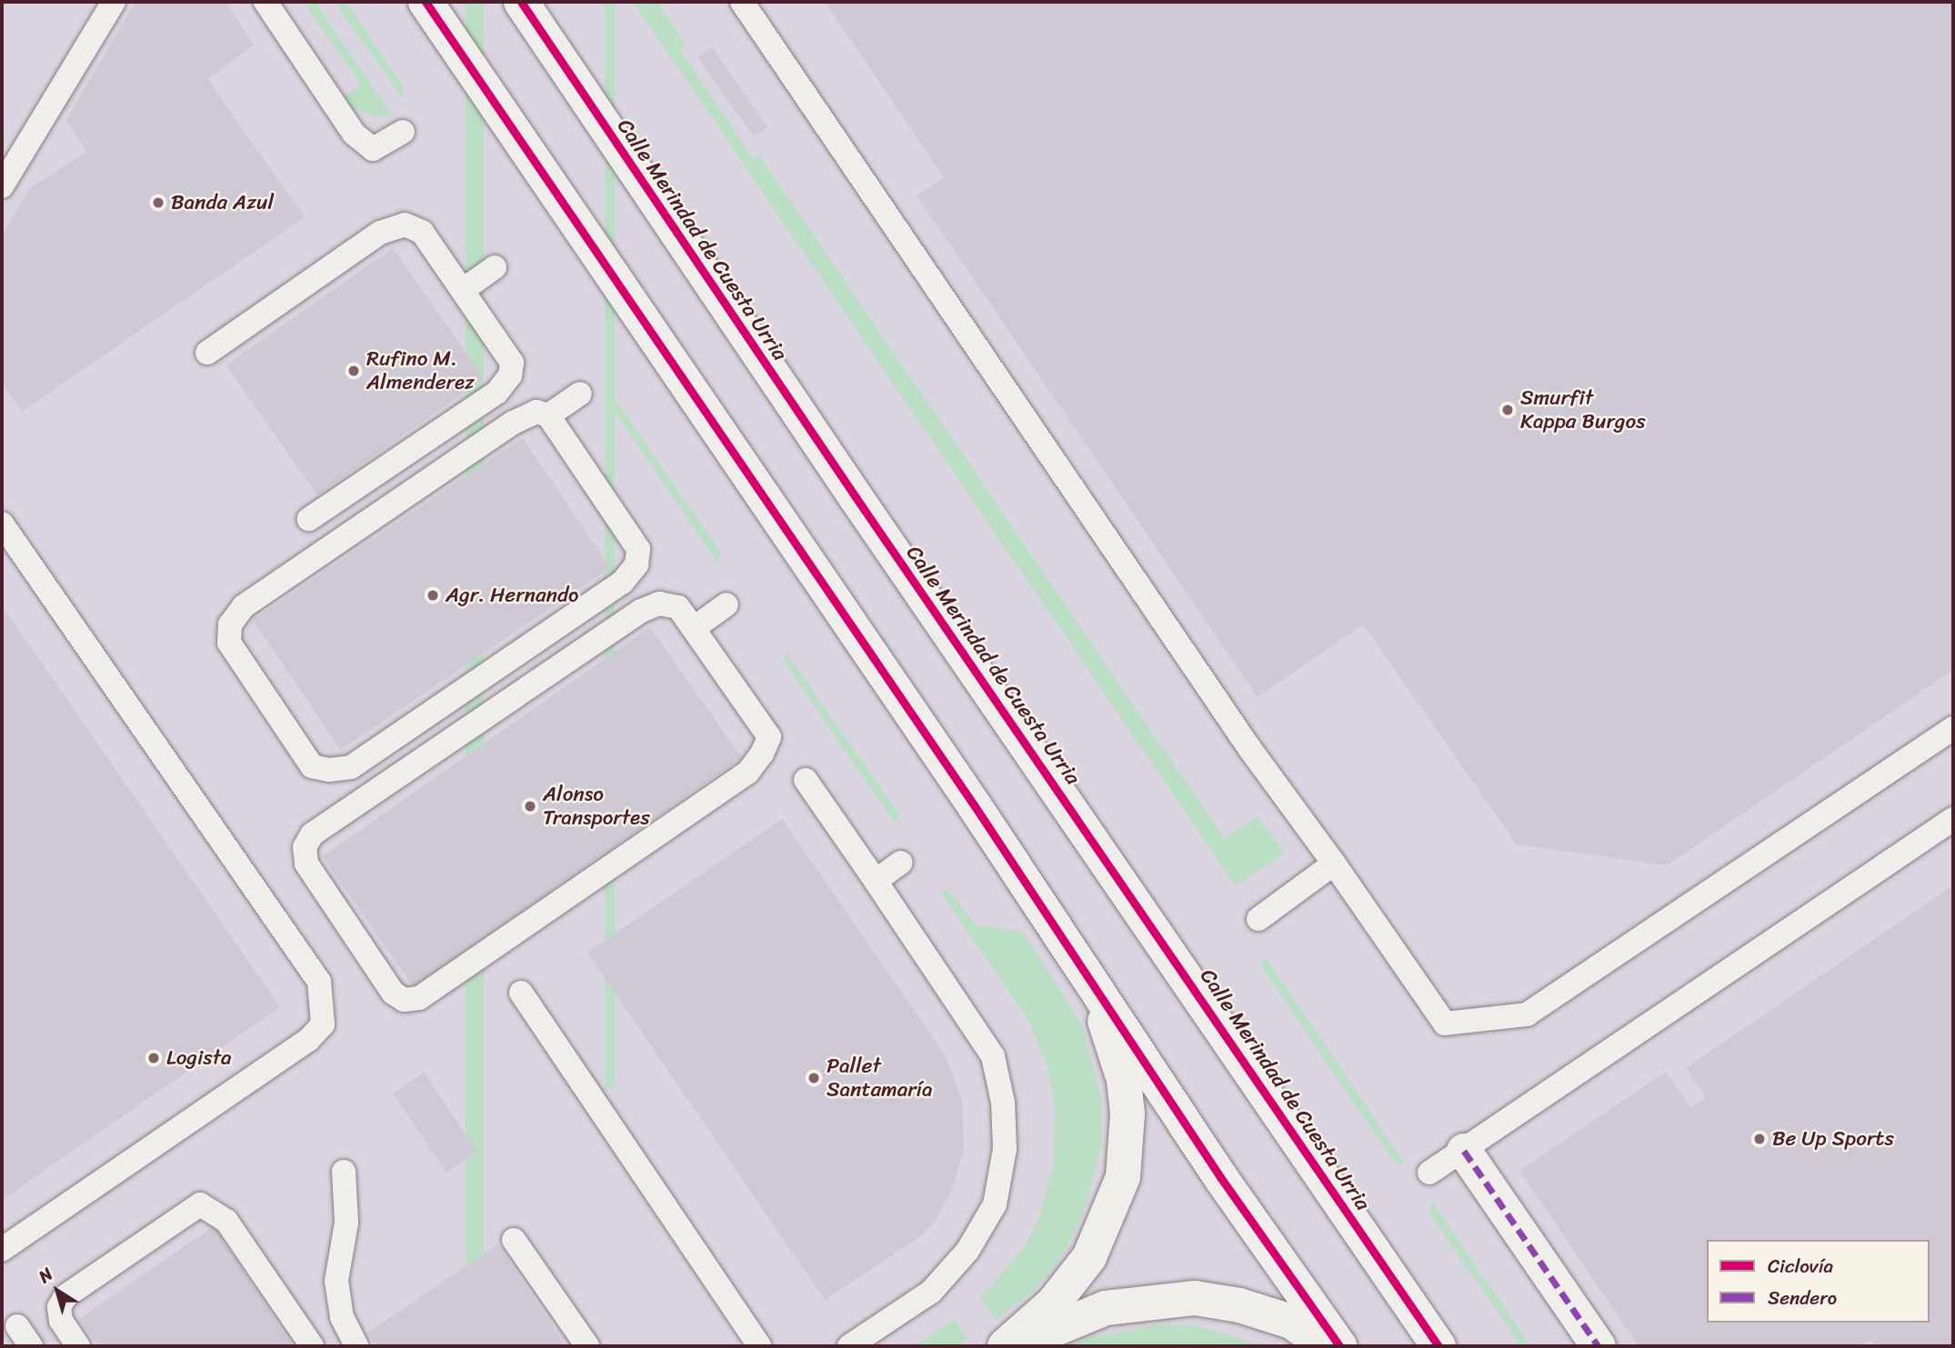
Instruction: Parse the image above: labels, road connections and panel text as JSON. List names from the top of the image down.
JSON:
{
  "streets": {
    "street": ["Calle Merindad de Cuesta Urria"]
  },
  "places": [
    "Banda Azul",
    "Rufino M. Almenderez",
    "Smurfit Kappa Burgos",
    "Agr. Hernando",
    "Alonso Transportes",
    "Logista",
    "Pallet Santamaría",
    "Be Up Sports"
  ],
  "legend": ["Ciclovía", "Sendero"],
  "north": "top left"
}
